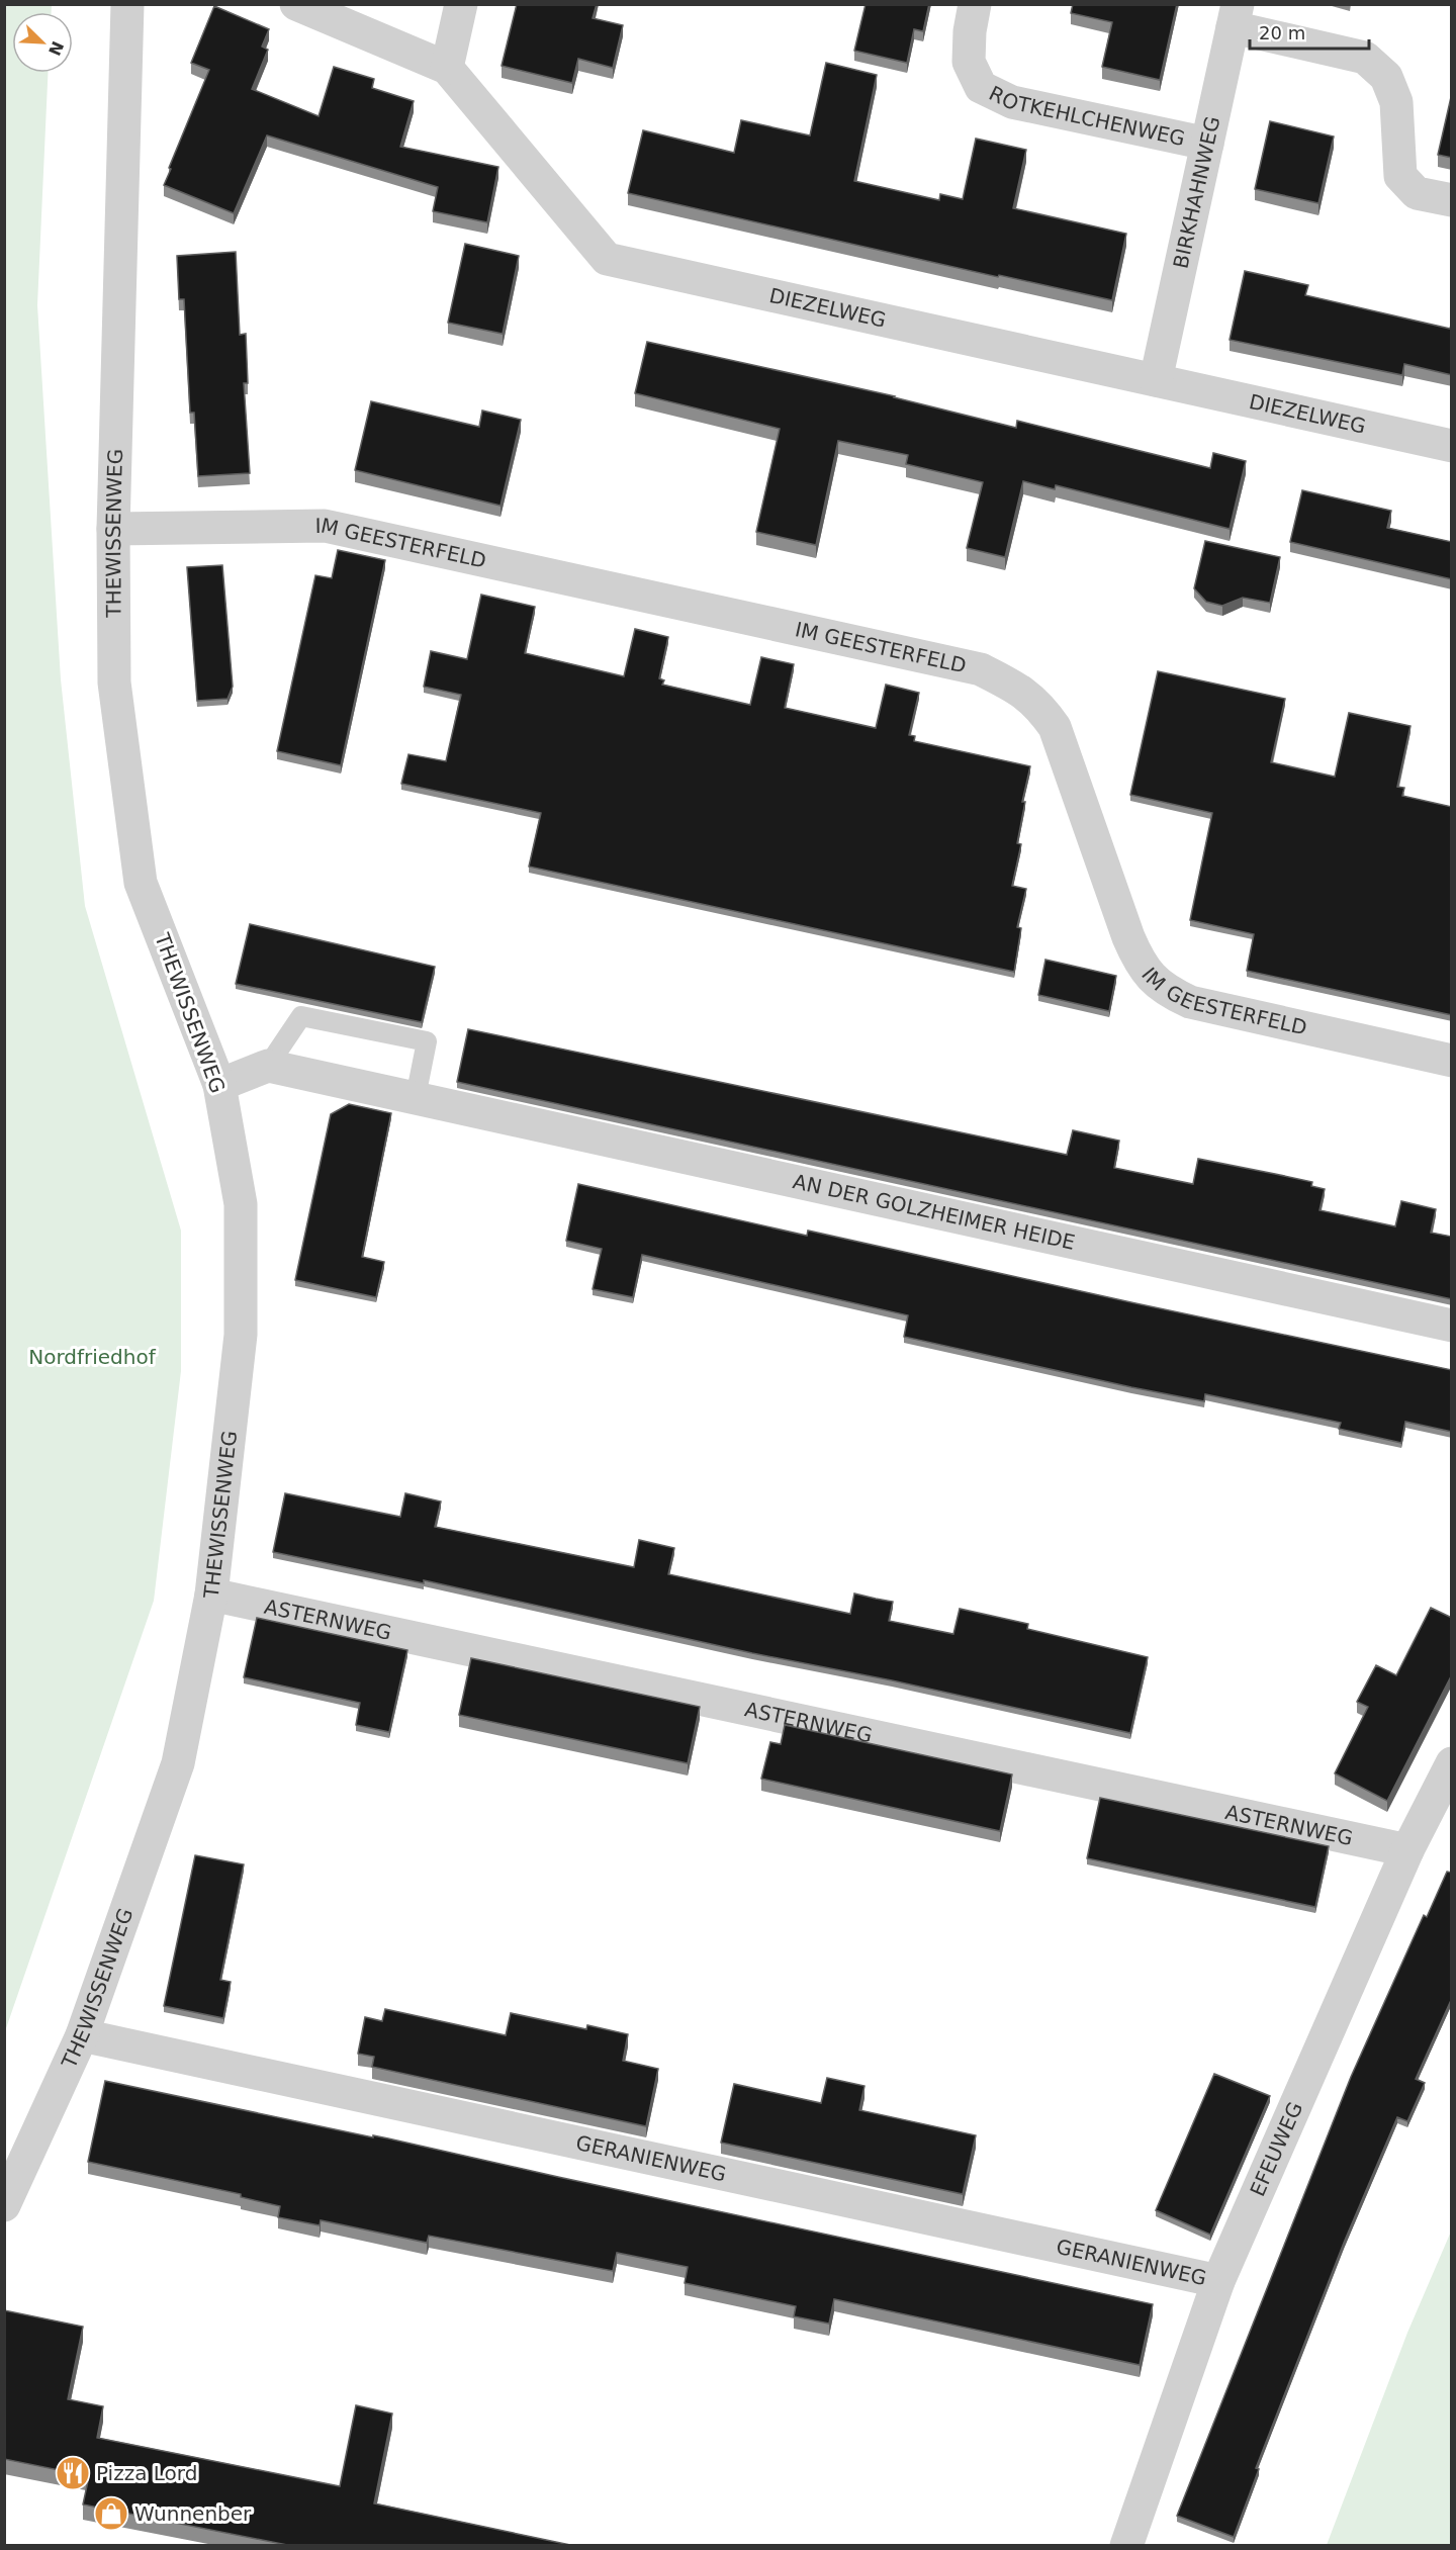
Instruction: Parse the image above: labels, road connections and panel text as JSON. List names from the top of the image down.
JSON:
{
  "streets": {
    "street": [
      "ROTKEHLCHENWEG",
      "BIRKHAHNWEG",
      "DIEZELWEG",
      "THEWISSENWEG",
      "IM GEESTERFELD",
      "AN DER GOLZHEIMER HEIDE",
      "ASTERNWEG",
      "EFEUWEG",
      "GERANIENWEG"
    ]
  },
  "crossings": [
    ["ROTKEHLCHENWEG", "BIRKHAHNWEG"],
    ["BIRKHAHNWEG", "DIEZELWEG"],
    ["THEWISSENWEG", "IM GEESTERFELD"],
    ["THEWISSENWEG", "ASTERNWEG"],
    ["THEWISSENWEG", "GERANIENWEG"],
    ["ASTERNWEG", "EFEUWEG"],
    ["EFEUWEG", "GERANIENWEG"]
  ],
  "parks": ["Nordfriedhof"],
  "places": {
    "restaurant": ["Pizza Lord"],
    "shop": ["Wunnenber"]
  },
  "scale_bar": "20 m",
  "north": "bottom right"
}
